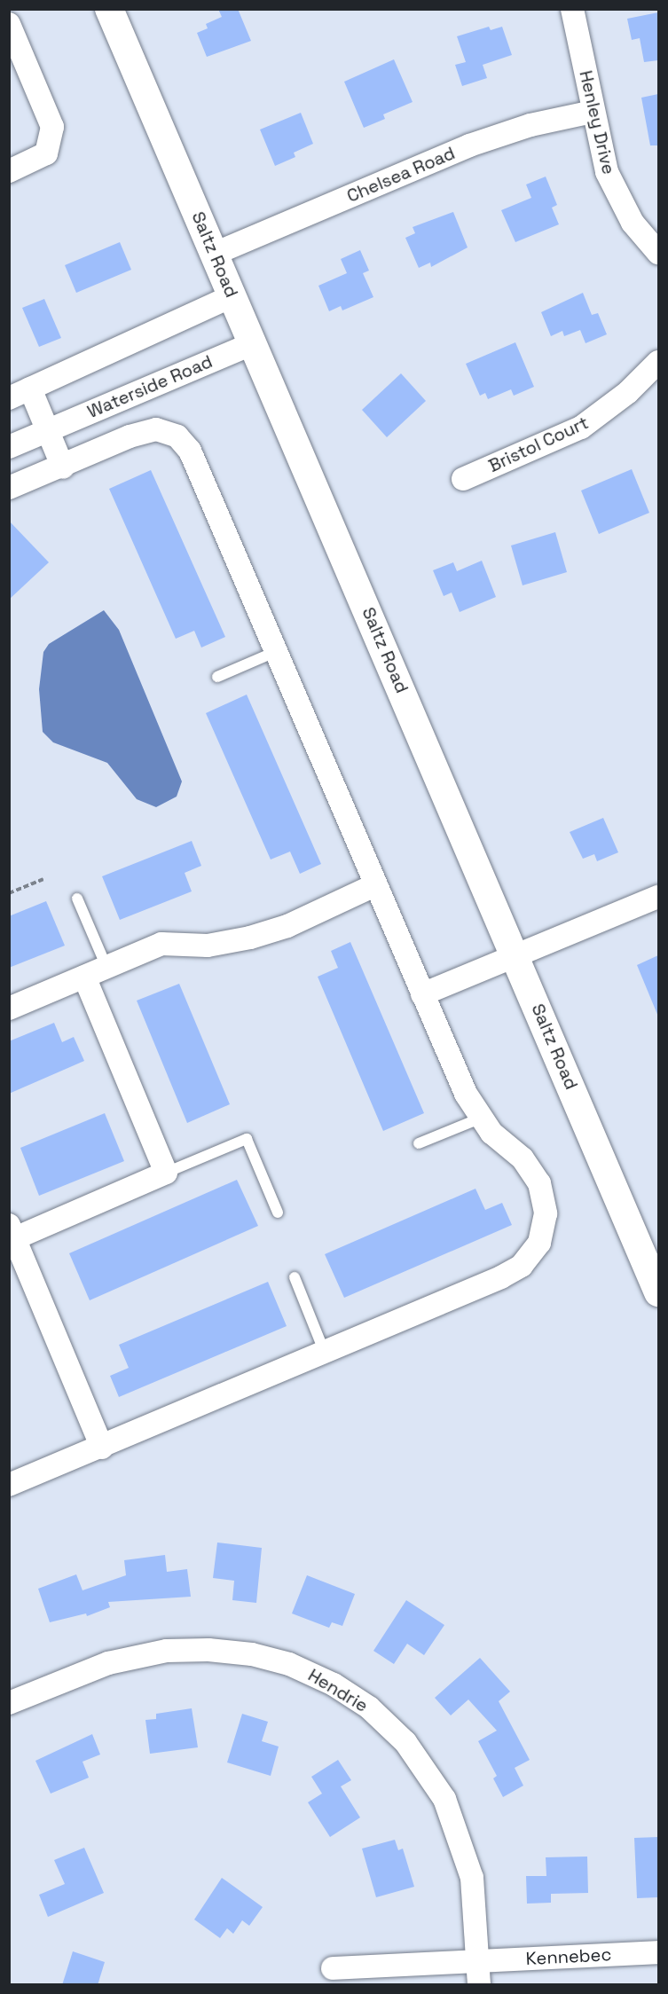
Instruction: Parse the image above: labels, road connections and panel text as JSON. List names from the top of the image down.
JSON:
{
  "streets": {
    "street": [
      "Henley Drive",
      "Chelsea Road",
      "Saltz Road",
      "Waterside Road",
      "Bristol Court",
      "Hendrie",
      "Kennebec"
    ]
  },
  "crossings": [
    ["Henley Drive", "Chelsea Road"],
    ["Chelsea Road", "Saltz Road"],
    ["Saltz Road", "Waterside Road"],
    ["Hendrie", "Kennebec"]
  ]
}
